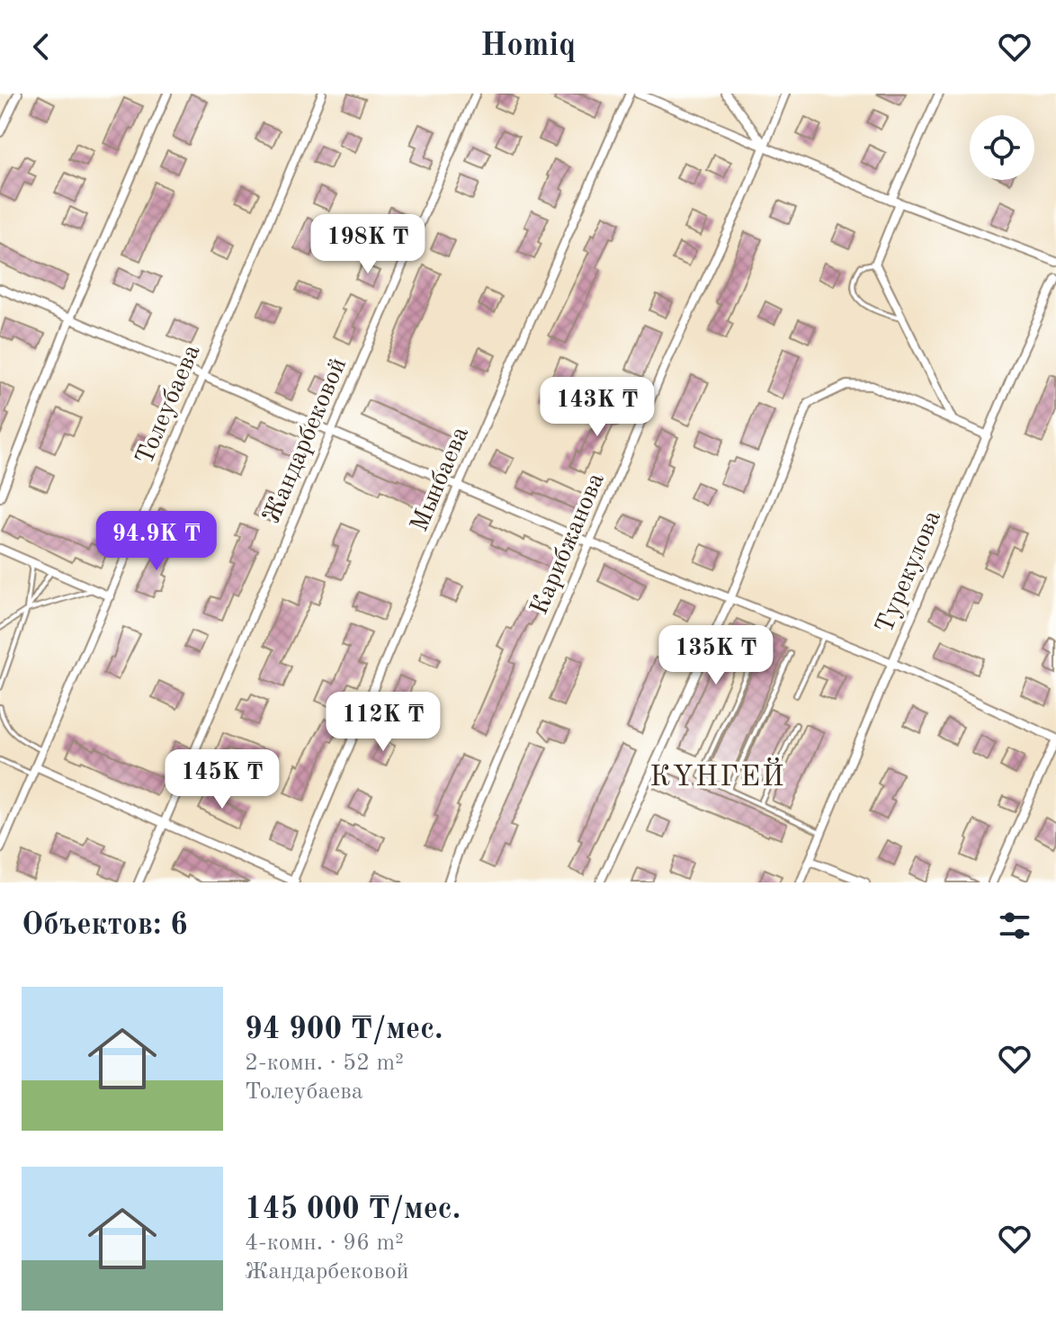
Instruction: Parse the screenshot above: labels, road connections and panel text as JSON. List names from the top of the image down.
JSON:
{
  "streets": {
    "street": [
      "Толеубаева",
      "Жандарбековой",
      "Мынбаева",
      "Карибжанова",
      "Турекулова"
    ]
  },
  "districts": ["КҮНГЕЙ"],
  "page": {
    "header": "Homiq",
    "price": [
      "198K ₸",
      "143K ₸",
      "94.9K ₸",
      "135K ₸",
      "112K ₸",
      "145K ₸"
    ],
    "heading": "Объектов: 6",
    "list": [
      {
        "name": "94 900 ₸/мес.",
        "note": "2-комн. · 52 m² · Толеубаева"
      },
      {
        "name": "145 000 ₸/мес.",
        "note": "4-комн. · 96 m² · Жандарбековой"
      }
    ]
  }
}
